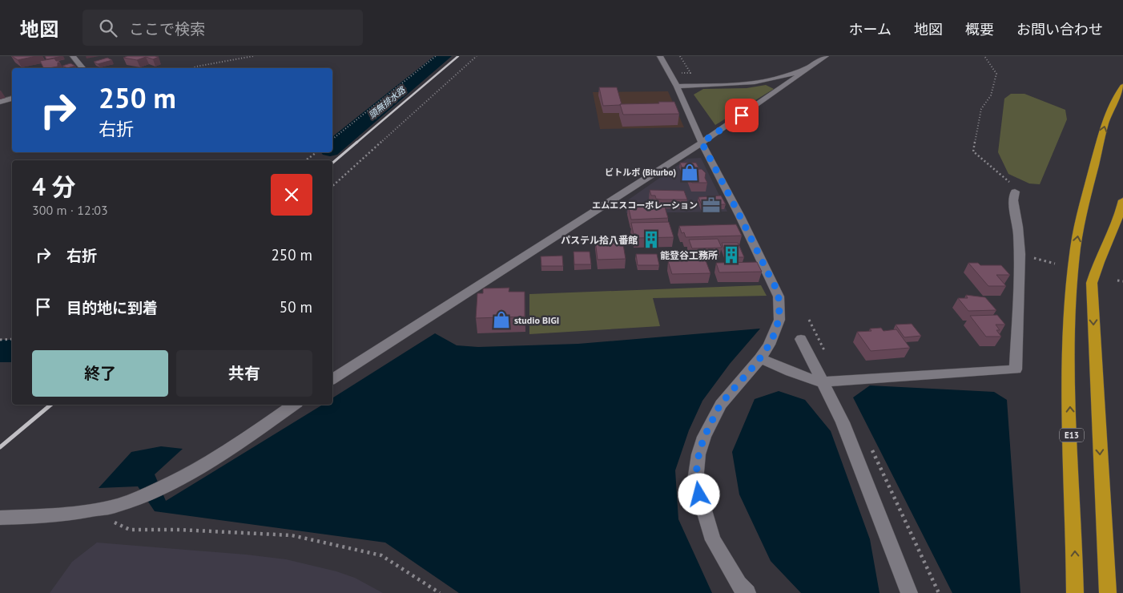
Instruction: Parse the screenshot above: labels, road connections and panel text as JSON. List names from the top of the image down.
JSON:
{
  "streets": {
    "highway": ["E13"]
  },
  "water": ["頭無排水路"],
  "places": {
    "shop": ["ビトルボ (Biturbo)", "studio BIGI"],
    "office": ["エムエスコーポレーション"],
    "building": ["パステル拾八番館", "能登谷工務所"]
  },
  "page": {
    "header": "地図",
    "search": "ここで検索",
    "nav": [
      "ホーム",
      "地図",
      "概要",
      "お問い合わせ"
    ],
    "turn": ["250 m", "右折"],
    "heading": ["4 分", "300 m · 12:03"],
    "list": [
      {
        "name": "右折",
        "value": "250 m"
      },
      {
        "name": "目的地に到着",
        "value": "50 m"
      }
    ],
    "buttons": ["終了", "共有"]
  }
}
